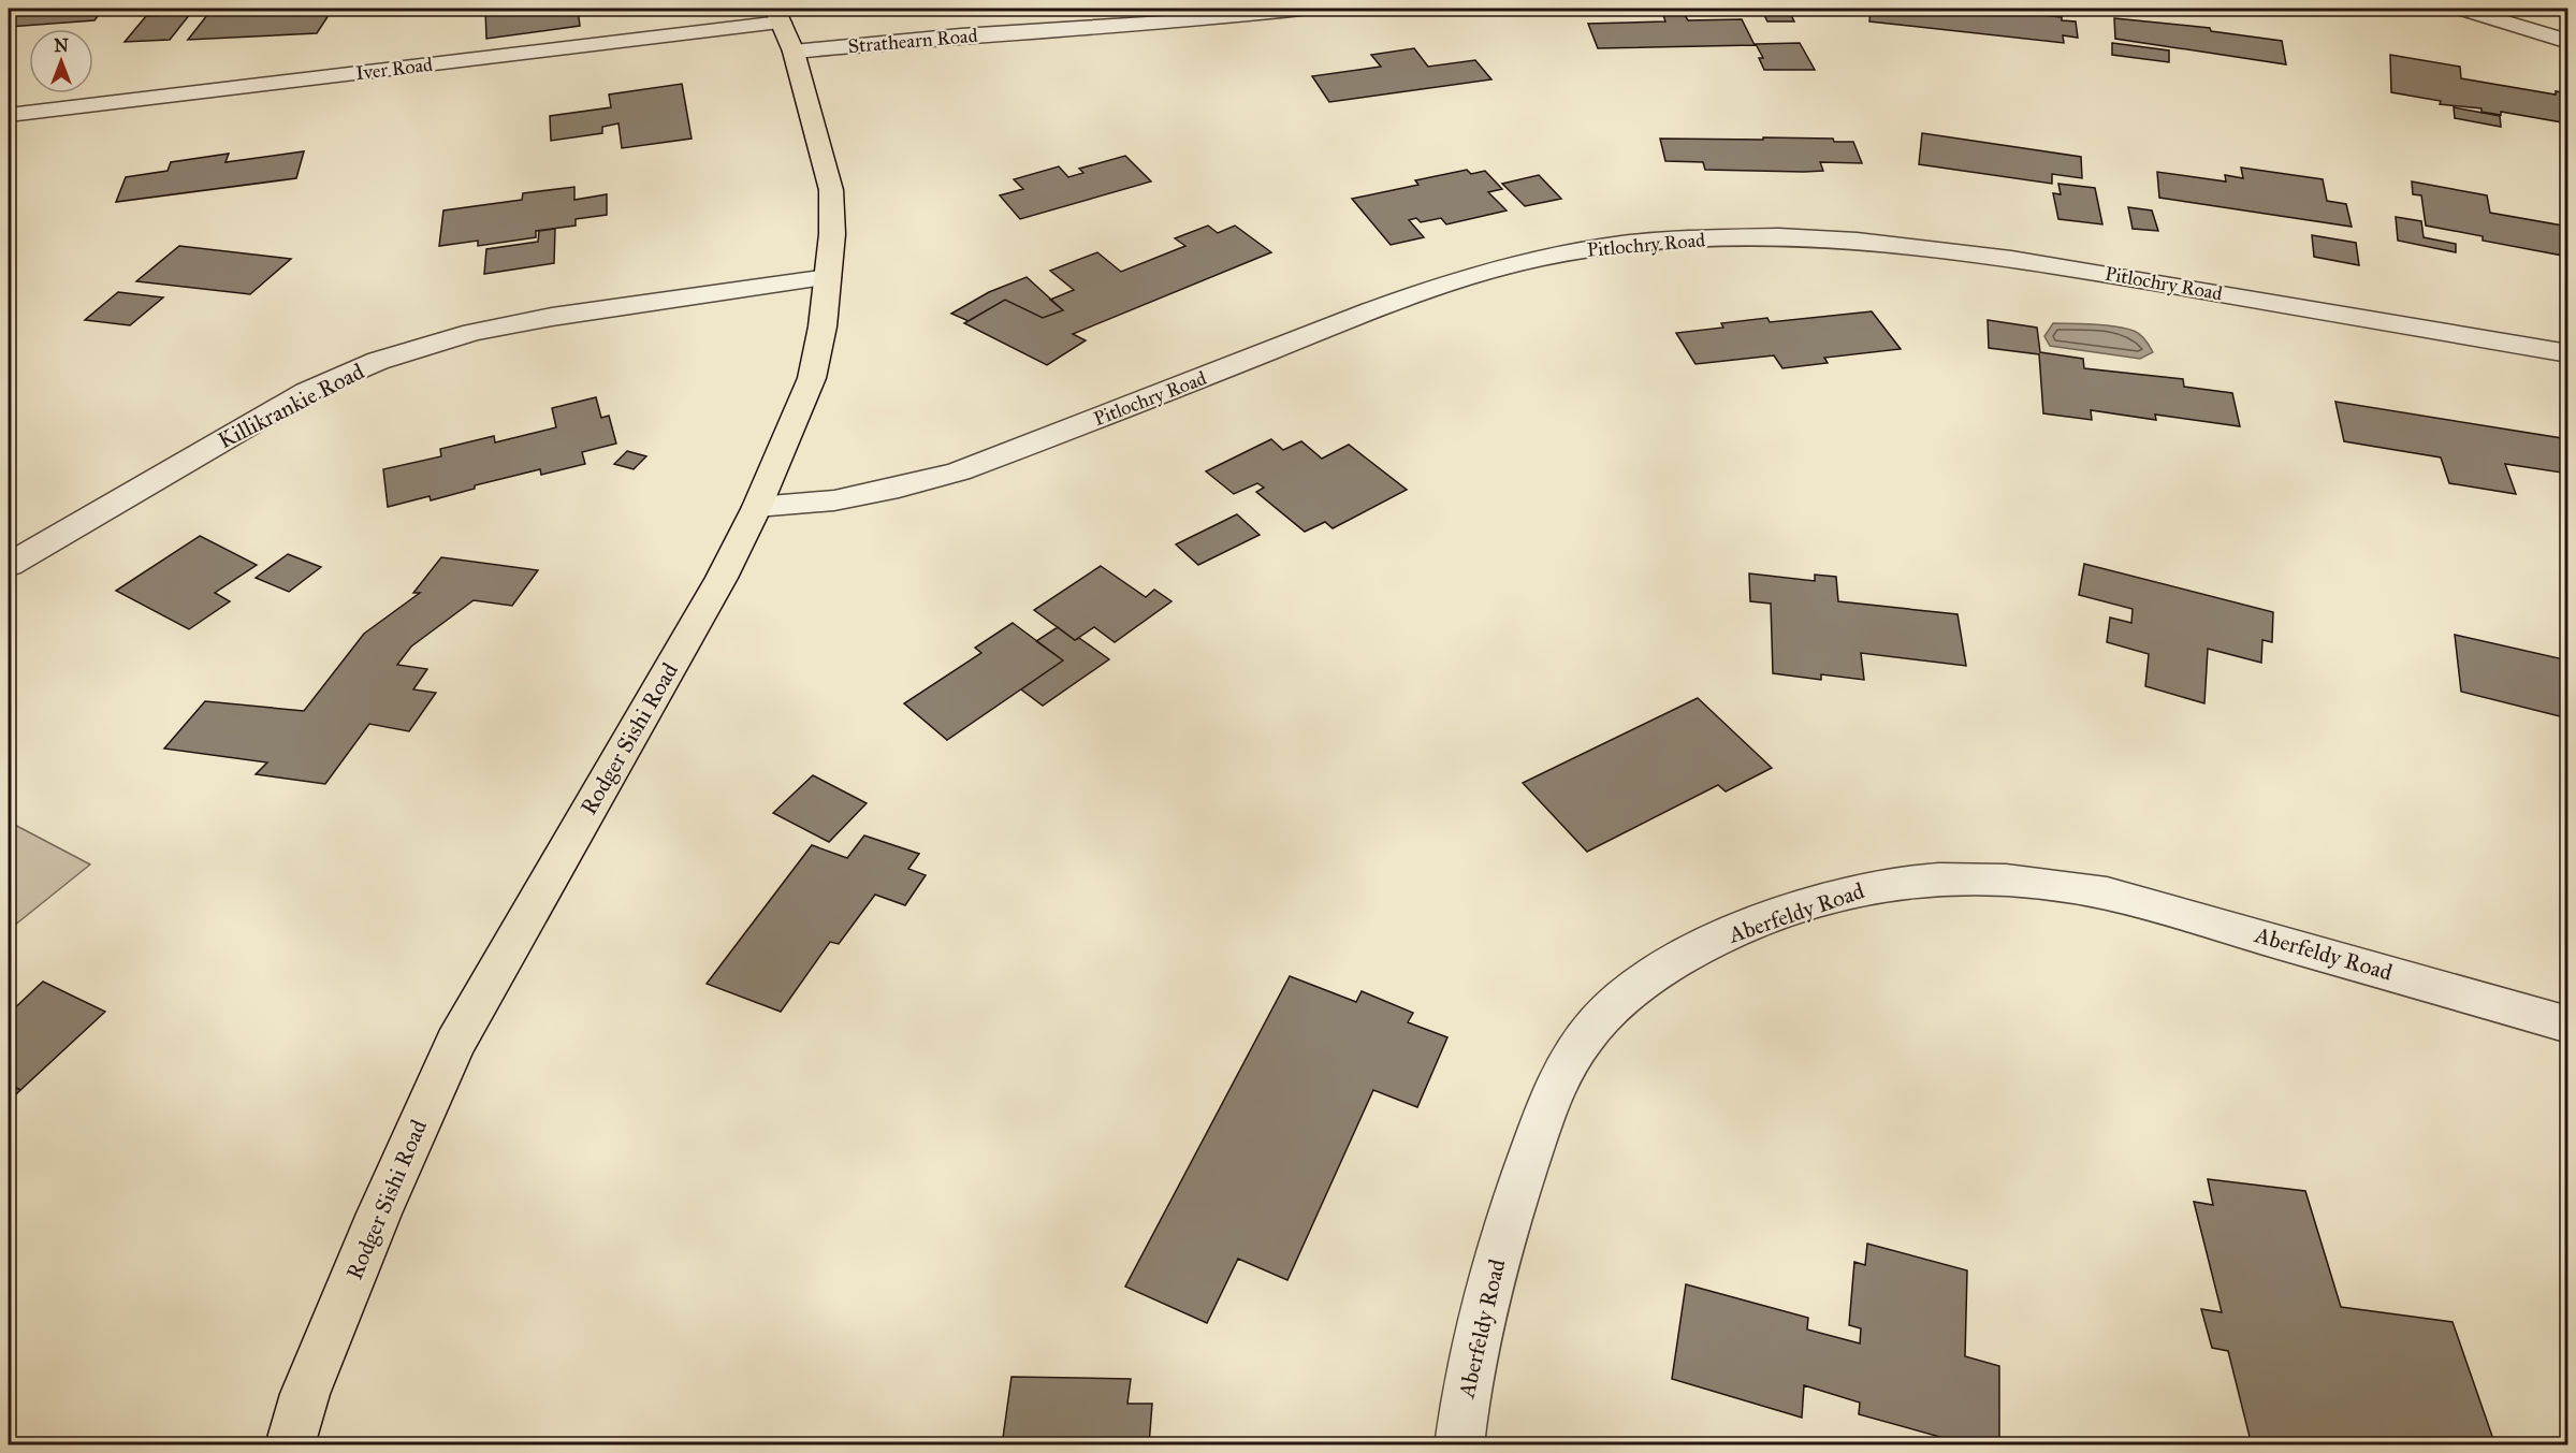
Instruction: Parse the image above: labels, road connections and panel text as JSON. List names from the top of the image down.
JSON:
{
  "streets": {
    "main road": ["Rodger Sishi Road"],
    "street": [
      "Strathearn Road",
      "Iver Road",
      "Pitlochry Road",
      "Killikrankie Road",
      "Aberfeldy Road"
    ]
  },
  "crossings": [
    ["Strathearn Road", "Rodger Sishi Road"],
    ["Iver Road", "Rodger Sishi Road"],
    ["Pitlochry Road", "Rodger Sishi Road"],
    ["Killikrankie Road", "Rodger Sishi Road"]
  ],
  "north": "top"
}
